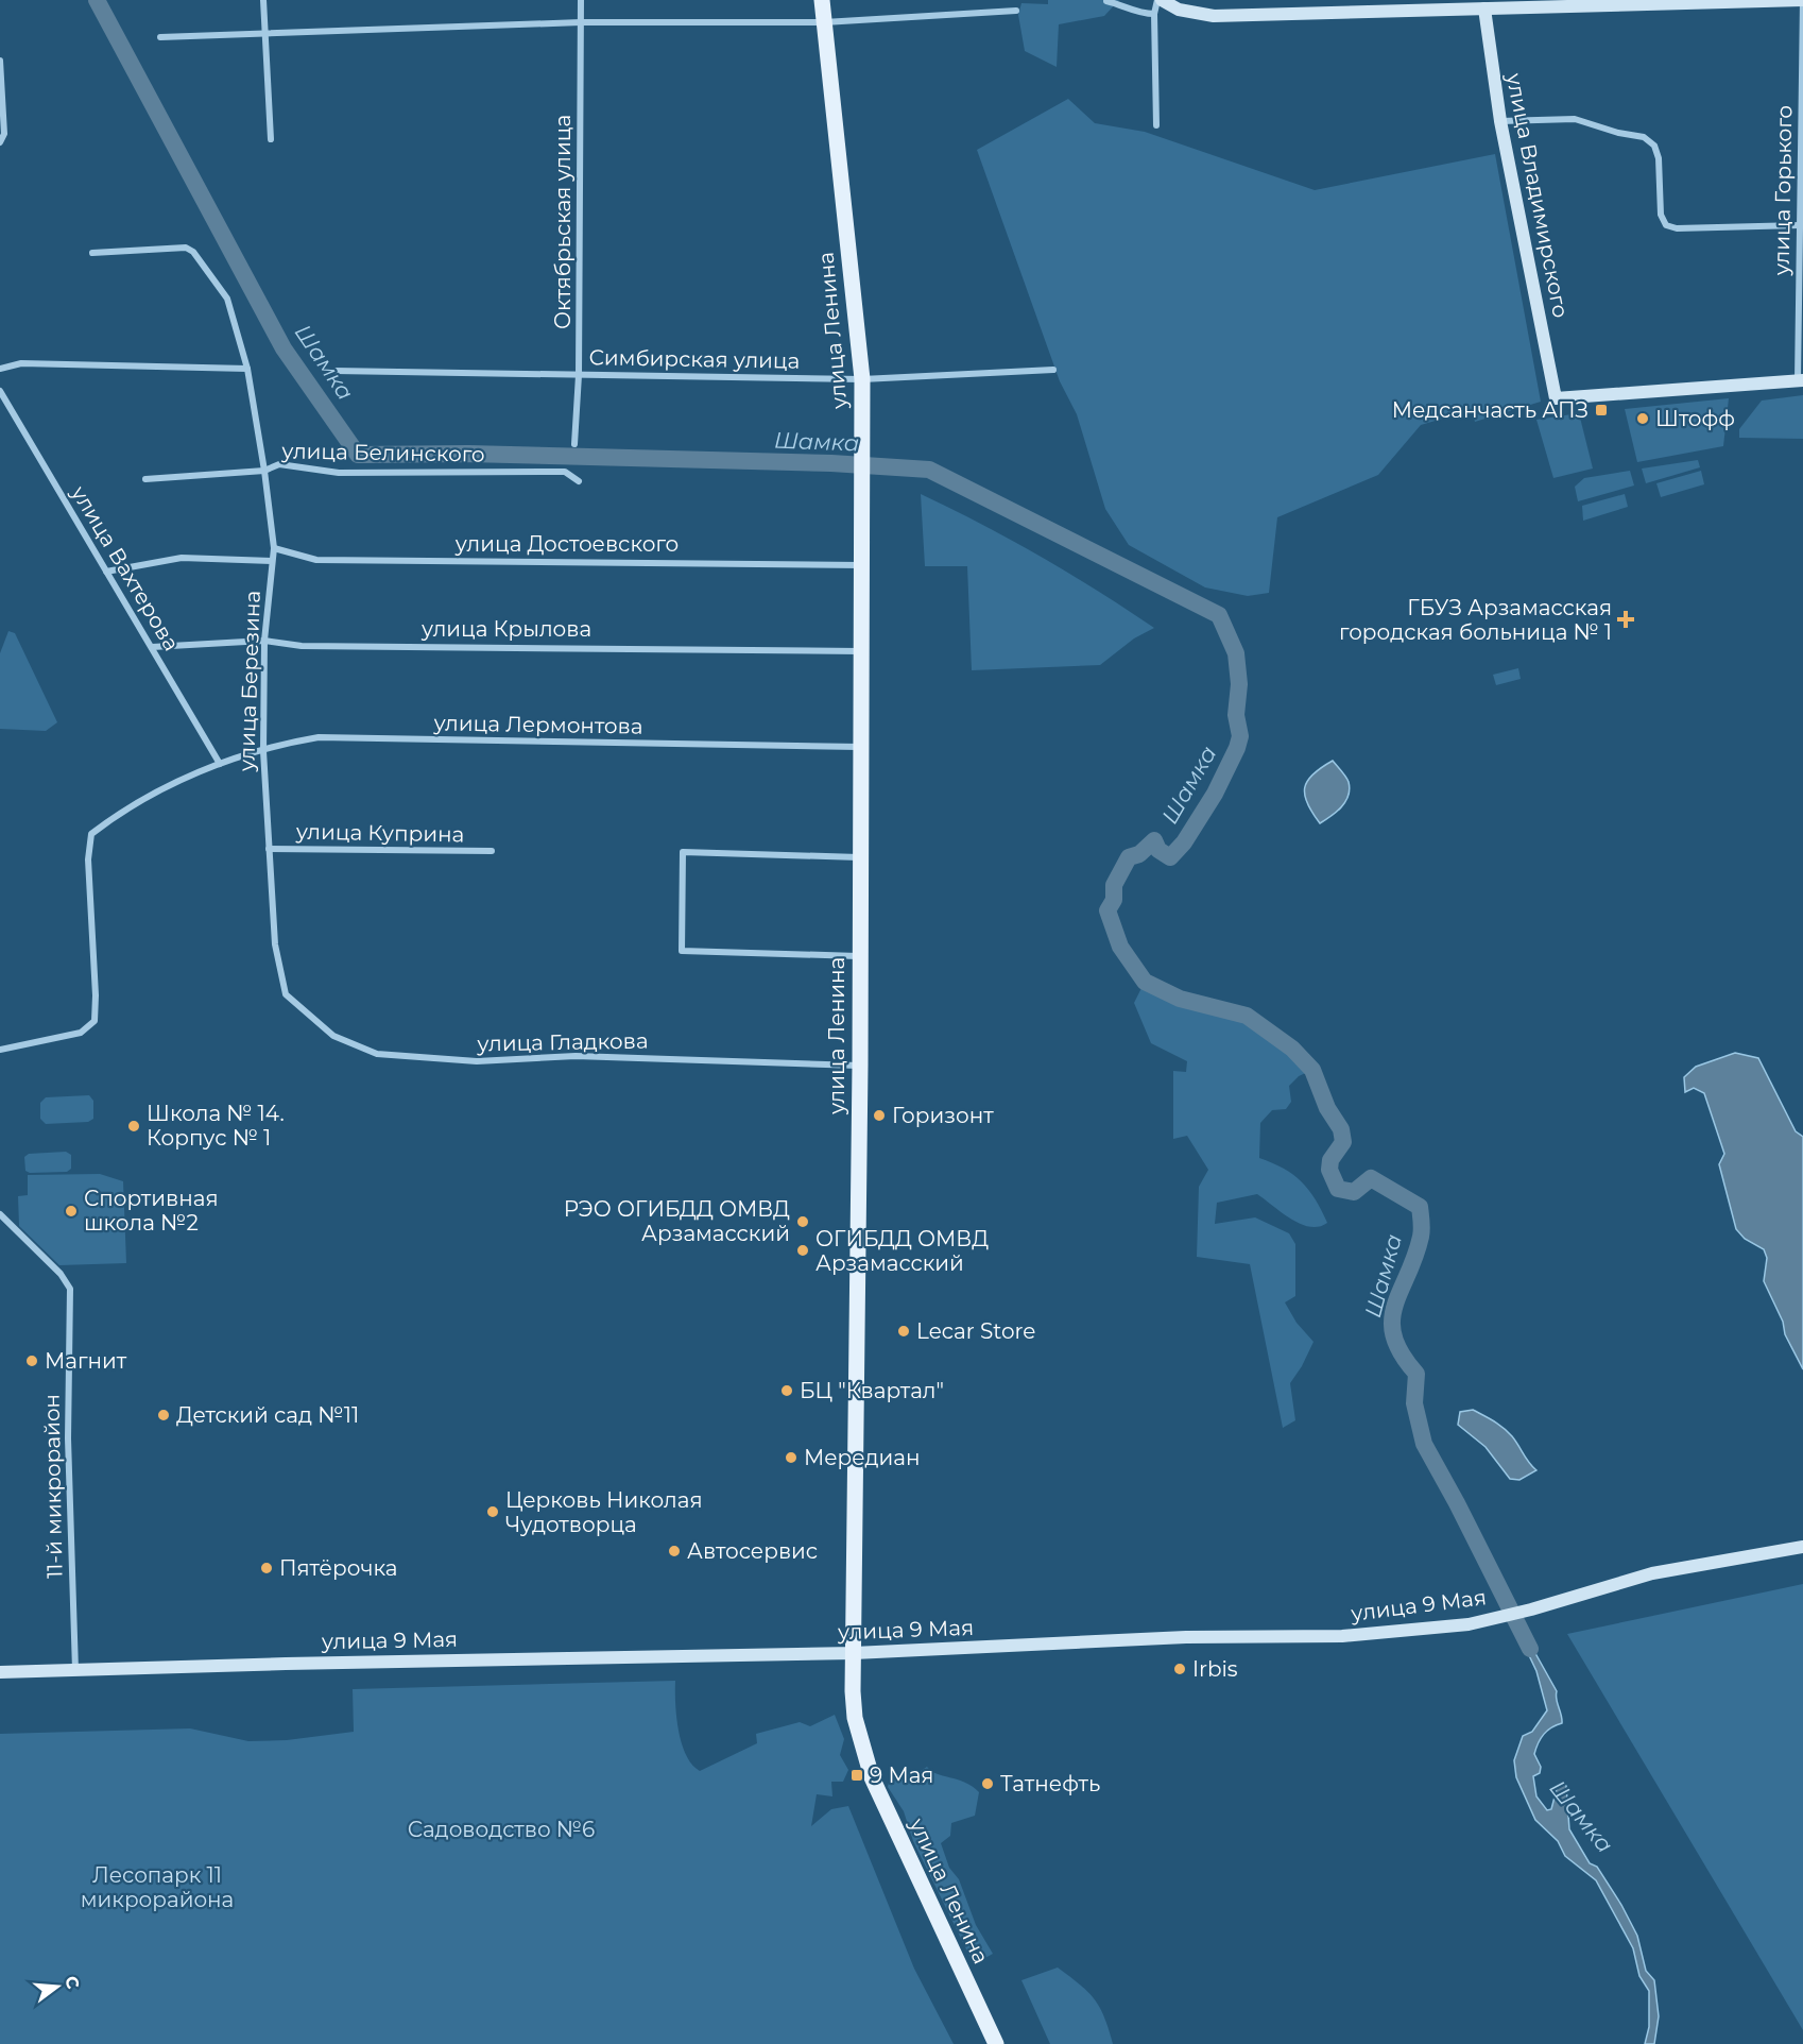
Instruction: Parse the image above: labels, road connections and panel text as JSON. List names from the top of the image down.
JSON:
{
  "streets": {
    "main road": ["улица Владимирского", "улица Ленина", "улица 9 Мая"],
    "street": [
      "улица Горького",
      "Октябрьская улица",
      "Симбирская улица",
      "улица Белинского",
      "улица Достоевского",
      "улица Вахтерова",
      "улица Крылова",
      "улица Березина",
      "улица Лермонтова",
      "улица Куприна",
      "улица Гладкова",
      "11-й микрорайон"
    ]
  },
  "crossings": [
    ["улица Горького", "улица Владимирского"],
    ["Октябрьская улица", "Симбирская улица"],
    ["улица Ленина", "Симбирская улица"],
    ["улица Ленина", "улица Достоевского"],
    ["улица Ленина", "улица Крылова"],
    ["улица Ленина", "улица Лермонтова"],
    ["улица Ленина", "улица Гладкова"],
    ["улица Ленина", "улица 9 Мая"],
    ["улица Белинского", "улица Березина"],
    ["улица Достоевского", "улица Березина"],
    ["улица Вахтерова", "улица Крылова"],
    ["улица Вахтерова", "улица Лермонтова"],
    ["улица Крылова", "улица Березина"],
    ["улица Березина", "улица Лермонтова"],
    ["улица Березина", "улица Куприна"],
    ["улица Березина", "улица Гладкова"],
    ["11-й микрорайон", "улица 9 Мая"]
  ],
  "water": ["Шамка"],
  "parks": ["Садоводство №6", "Лесопарк 11 микрорайона"],
  "places": {
    "transit": ["Медсанчасть АПЗ", "9 Мая"],
    "other": [
      "Штофф",
      "Горизонт",
      "Школа № 14. Корпус № 1",
      "Спортивная школа №2",
      "РЭО ОГИБДД ОМВД Арзамасский",
      "ОГИБДД ОМВД Арзамасский",
      "Lecar Store",
      "Магнит",
      "БЦ \"Квартал\"",
      "Детский сад №11",
      "Мередиан",
      "Церковь Николая Чудотворца",
      "Автосервис",
      "Пятёрочка",
      "Irbis",
      "Татнефть"
    ],
    "health": ["ГБУЗ Арзамасская городская больница № 1"]
  },
  "north": "right"
}
